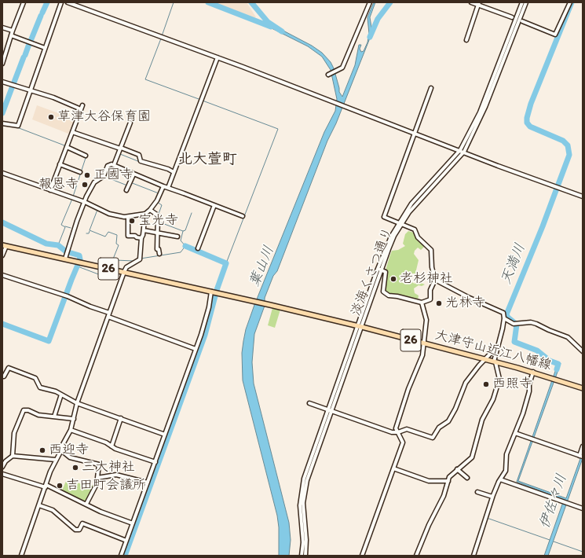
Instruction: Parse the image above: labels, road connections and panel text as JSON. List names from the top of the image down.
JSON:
{
  "streets": {
    "main road": ["26", "大津守山近江八幡線"],
    "street": ["淡海くさつ通り"]
  },
  "crossings": [
    ["26", "大津守山近江八幡線"],
    ["淡海くさつ通り", "大津守山近江八幡線"]
  ],
  "districts": ["北大萱町"],
  "water": ["天満川", "葉山川", "伊佐々川"],
  "places": [
    "草津大谷保育園",
    "正國寺",
    "報恩寺",
    "宝光寺",
    "老杉神社",
    "光林寺",
    "西照寺",
    "西迎寺",
    "三大神社",
    "吉田町会議所"
  ]
}
